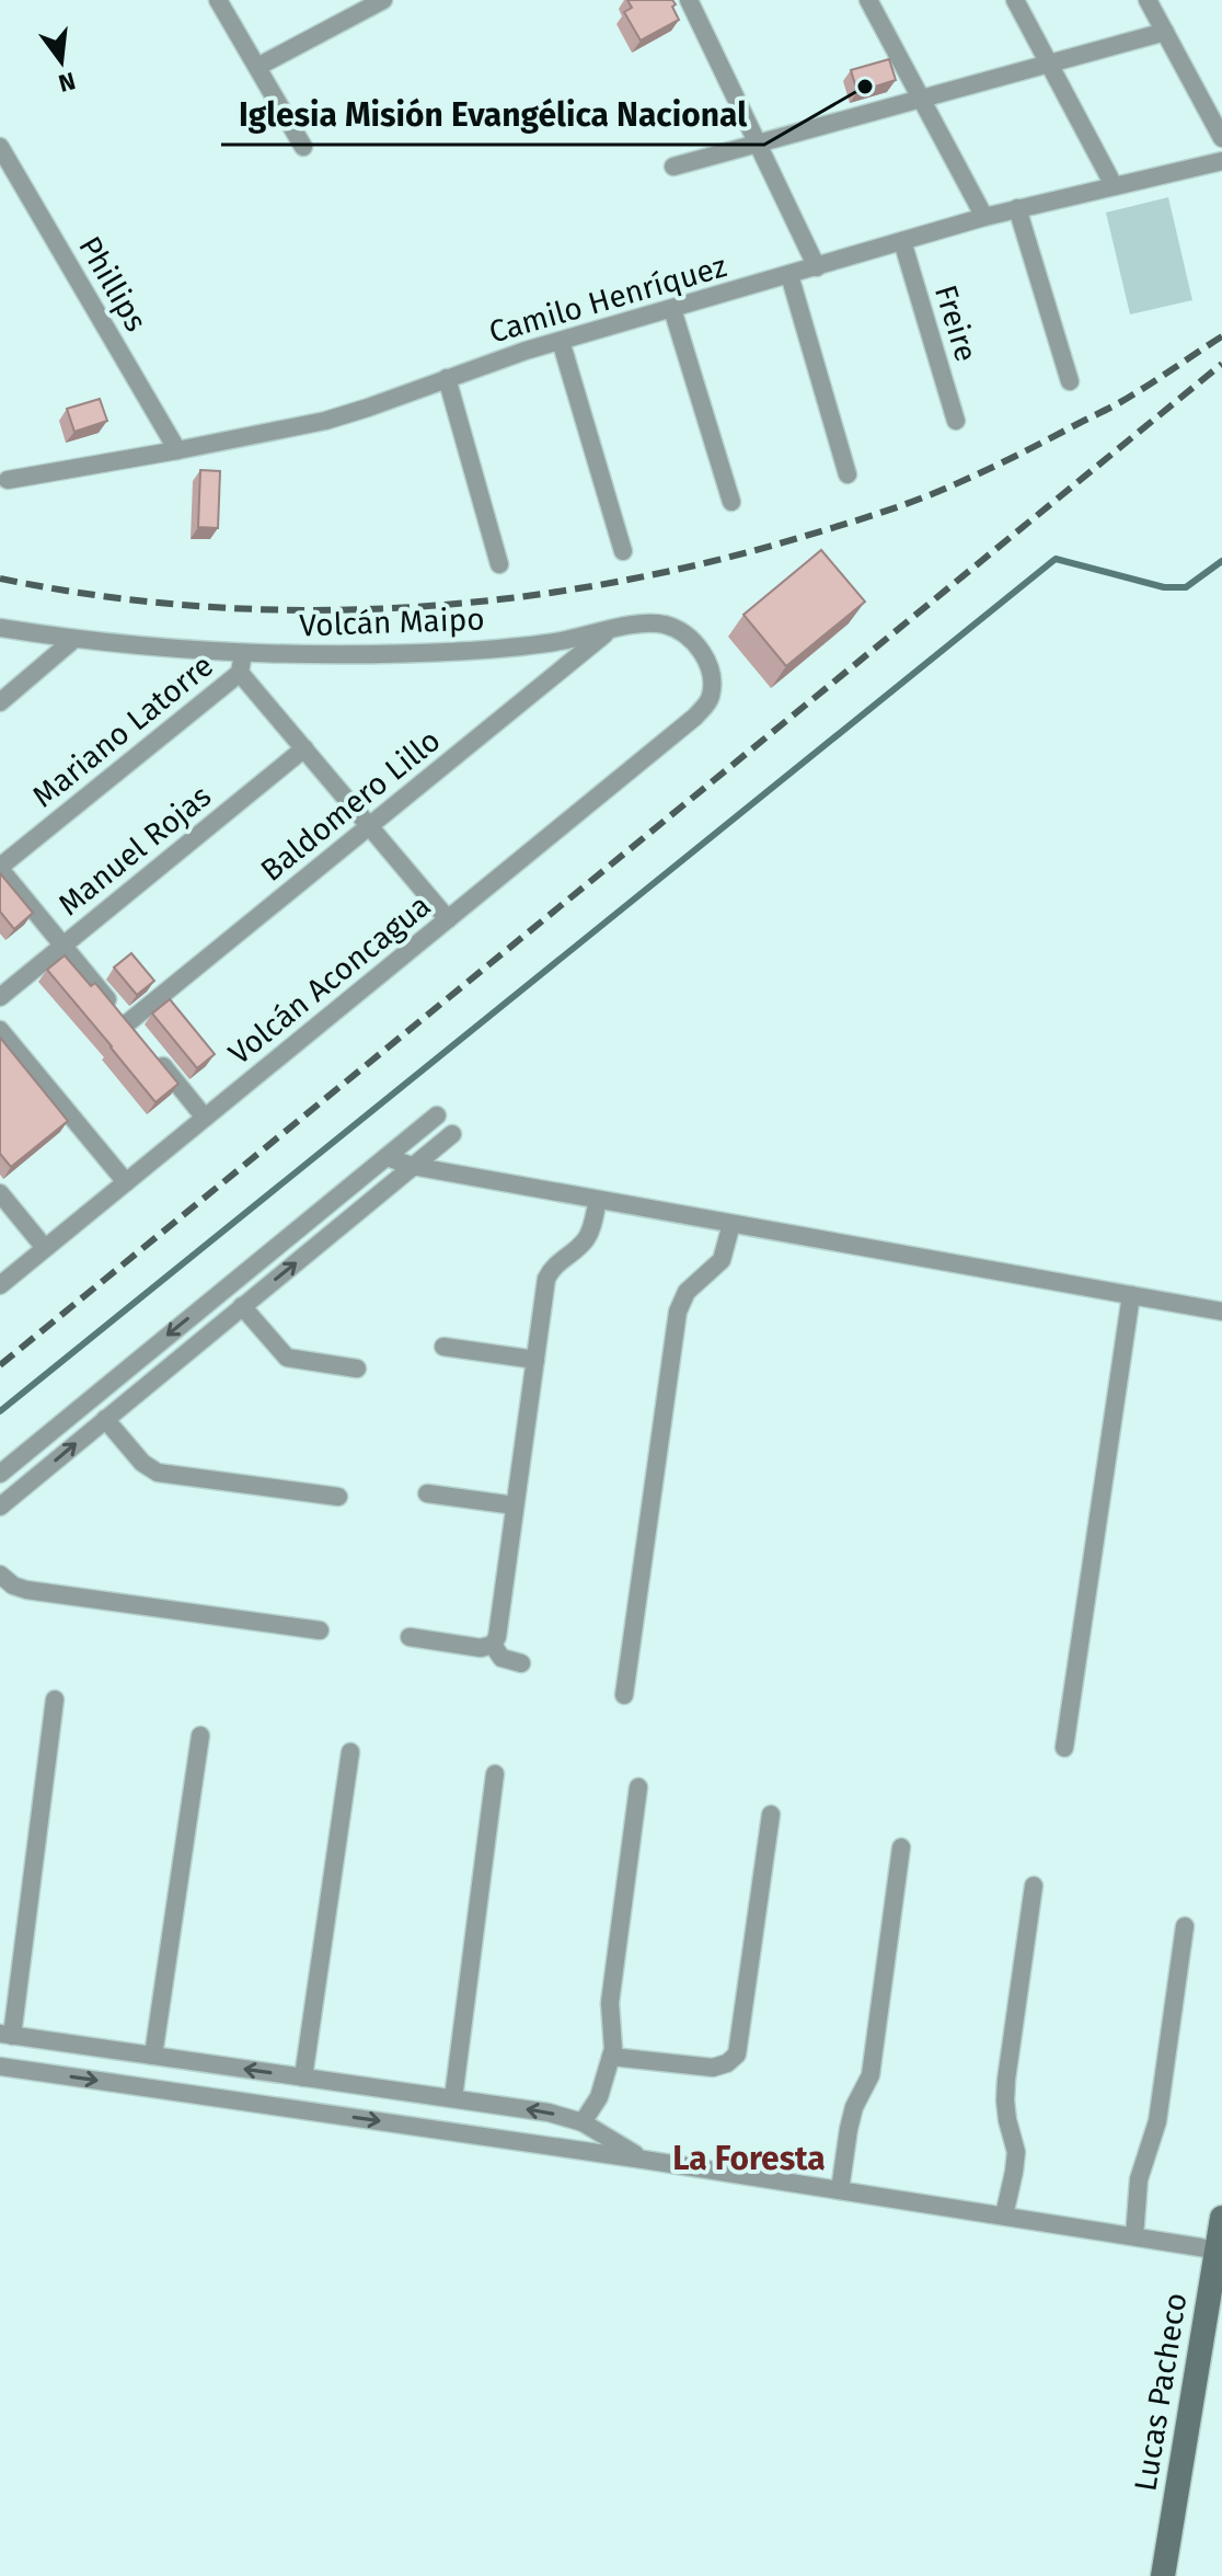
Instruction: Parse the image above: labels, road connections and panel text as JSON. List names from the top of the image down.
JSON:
{
  "streets": {
    "main road": ["Lucas Pacheco"],
    "street": [
      "Phillips",
      "Camilo Henríquez",
      "Freire",
      "Volcán Maipo",
      "Mariano Latorre",
      "Baldomero Lillo",
      "Manuel Rojas",
      "Volcán Aconcagua"
    ]
  },
  "crossings": [
    ["Phillips", "Camilo Henríquez"],
    ["Camilo Henríquez", "Freire"],
    ["Volcán Maipo", "Baldomero Lillo"],
    ["Volcán Maipo", "Volcán Aconcagua"]
  ],
  "districts": ["La Foresta"],
  "places": ["Iglesia Misión Evangélica Nacional"],
  "north": "bottom"
}
